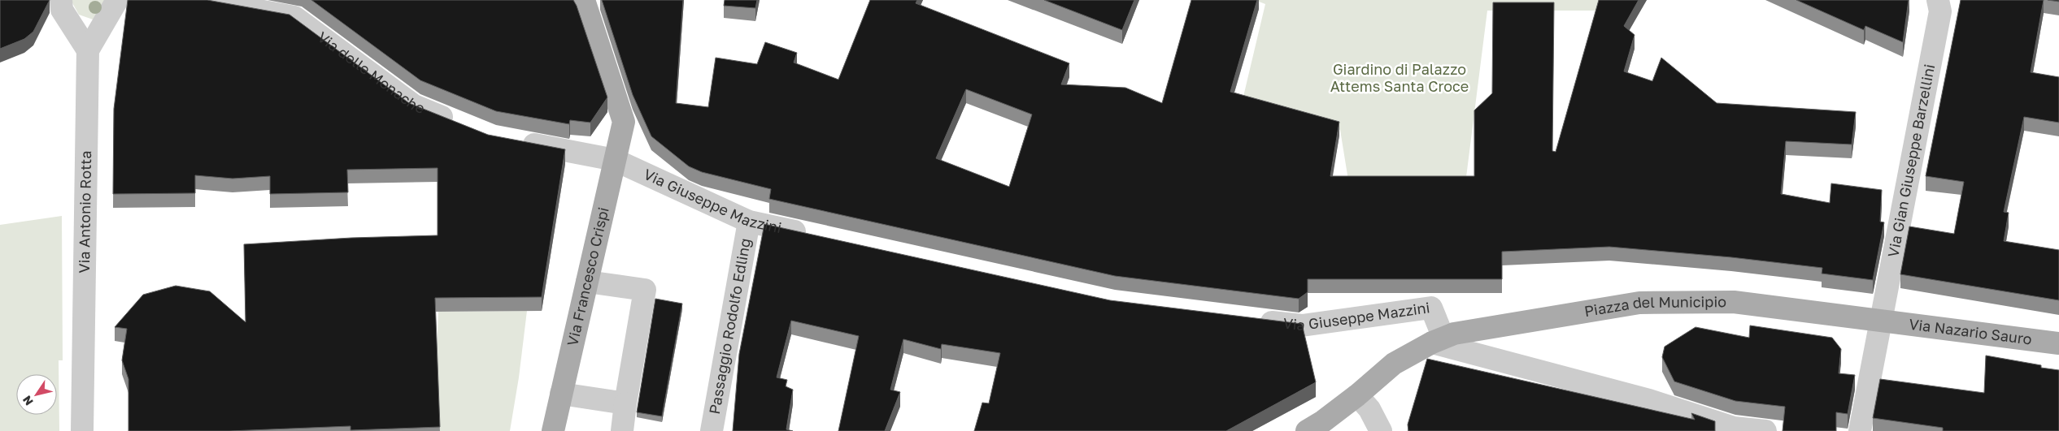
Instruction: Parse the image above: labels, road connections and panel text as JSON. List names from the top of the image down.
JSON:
{
  "streets": {
    "main road": ["Via Francesco Crispi", "Piazza del Municipio", "Via Nazario Sauro"],
    "street": [
      "Via delle Monache",
      "Via Gian Giuseppe Barzellini",
      "Via Giuseppe Mazzini",
      "Via Antonio Rotta",
      "Passaggio Rodolfo Edling"
    ]
  },
  "crossings": [
    ["Via Gian Giuseppe Barzellini", "Piazza del Municipio"],
    ["Via Gian Giuseppe Barzellini", "Via Nazario Sauro"],
    ["Via Giuseppe Mazzini", "Via Francesco Crispi"],
    ["Via Giuseppe Mazzini", "Piazza del Municipio"],
    ["Via Giuseppe Mazzini", "Passaggio Rodolfo Edling"],
    ["Piazza del Municipio", "Via Nazario Sauro"]
  ],
  "parks": ["Giardino di Palazzo Attems Santa Croce"],
  "north": "bottom left"
}
